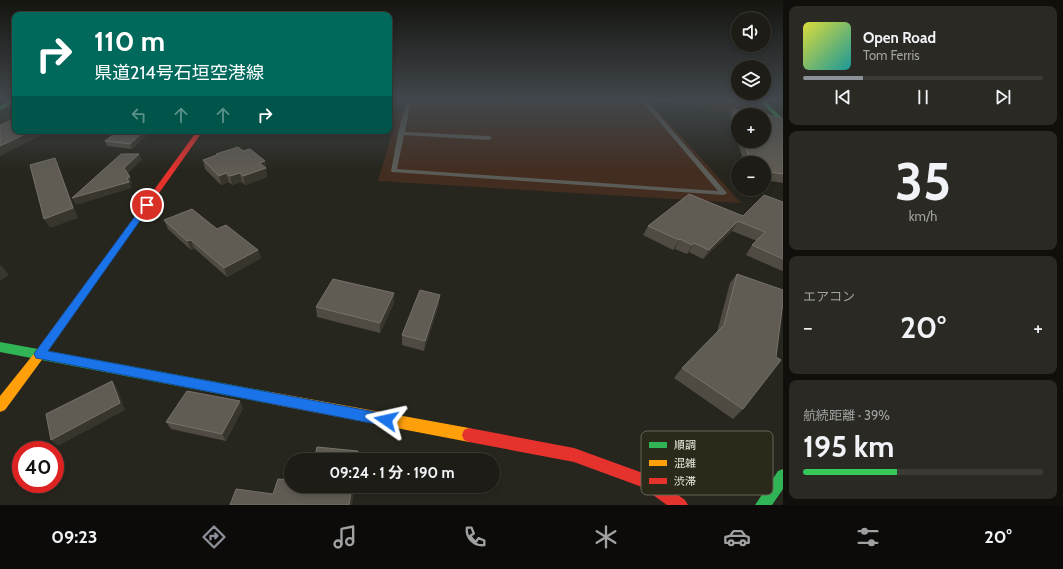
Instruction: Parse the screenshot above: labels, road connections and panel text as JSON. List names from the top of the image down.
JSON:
{
  "legend": ["順調", "混雑", "渋滞"],
  "page": {
    "map_buttons": ["+", "−"],
    "turn": ["110 m", "県道214号石垣空港線"],
    "song": ["Open Road", "Tom Ferris"],
    "tile": [
      ["35", "km/h"],
      "エアコン",
      ["航続距離 · 39%", "195 km"]
    ],
    "heat": ["−", "20°", "+"],
    "limit": "40",
    "trip": "09:24 · 1 分 · 190 m",
    "tabs": ["09:23", "20°"]
  }
}
